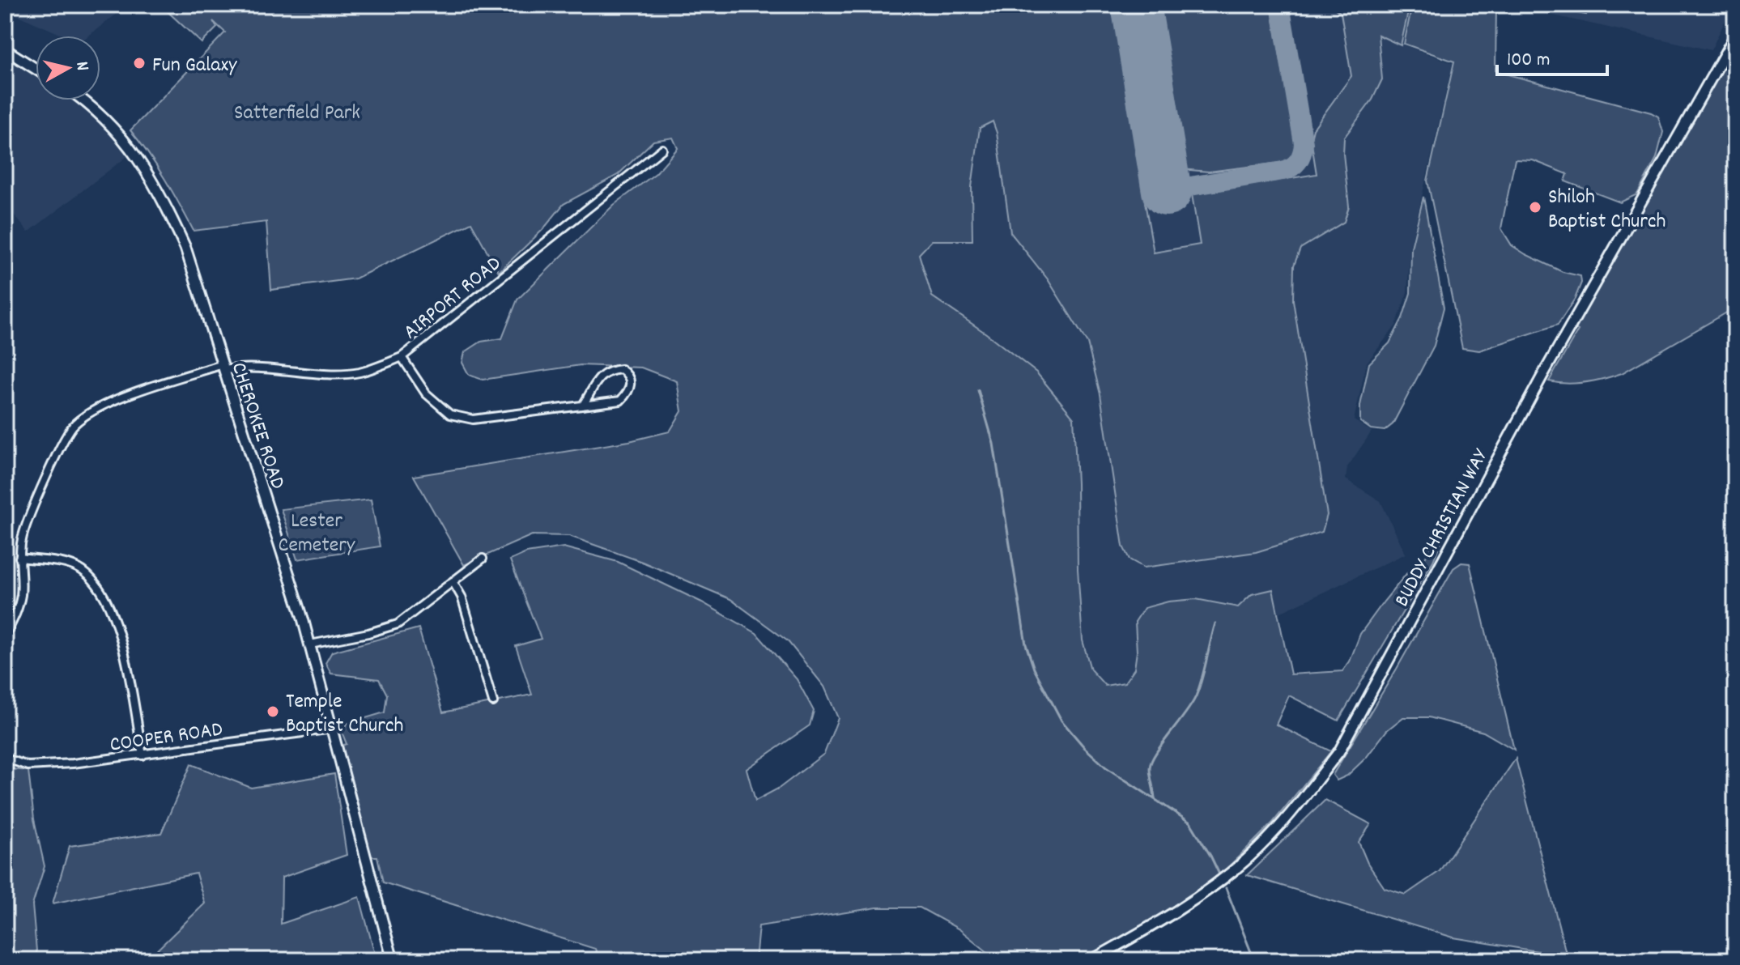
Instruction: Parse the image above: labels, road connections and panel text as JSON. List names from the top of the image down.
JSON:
{
  "streets": {
    "street": [
      "AIRPORT ROAD",
      "CHEROKEE ROAD",
      "BUDDY CHRISTIAN WAY",
      "COOPER ROAD"
    ]
  },
  "crossings": [
    ["AIRPORT ROAD", "CHEROKEE ROAD"],
    ["CHEROKEE ROAD", "COOPER ROAD"]
  ],
  "parks": ["Satterfield Park", "Lester Cemetery"],
  "places": ["Fun Galaxy", "Shiloh Baptist Church", "Temple Baptist Church"],
  "scale_bar": "100 m",
  "north": "right"
}
